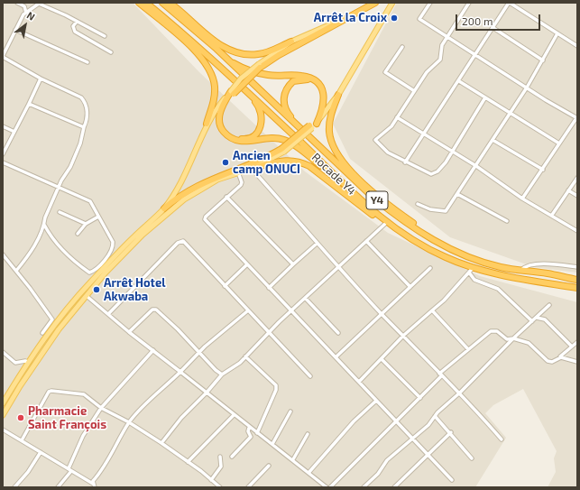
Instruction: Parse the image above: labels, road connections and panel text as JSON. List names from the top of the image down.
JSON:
{
  "streets": {
    "highway": ["Rocade Y4", "Y4"]
  },
  "places": [
    "Arrêt la Croix",
    "Ancien camp ONUCI",
    "Arrêt Hotel Akwaba",
    "Pharmacie Saint François"
  ],
  "scale_bar": "200 m",
  "north": "top right"
}
